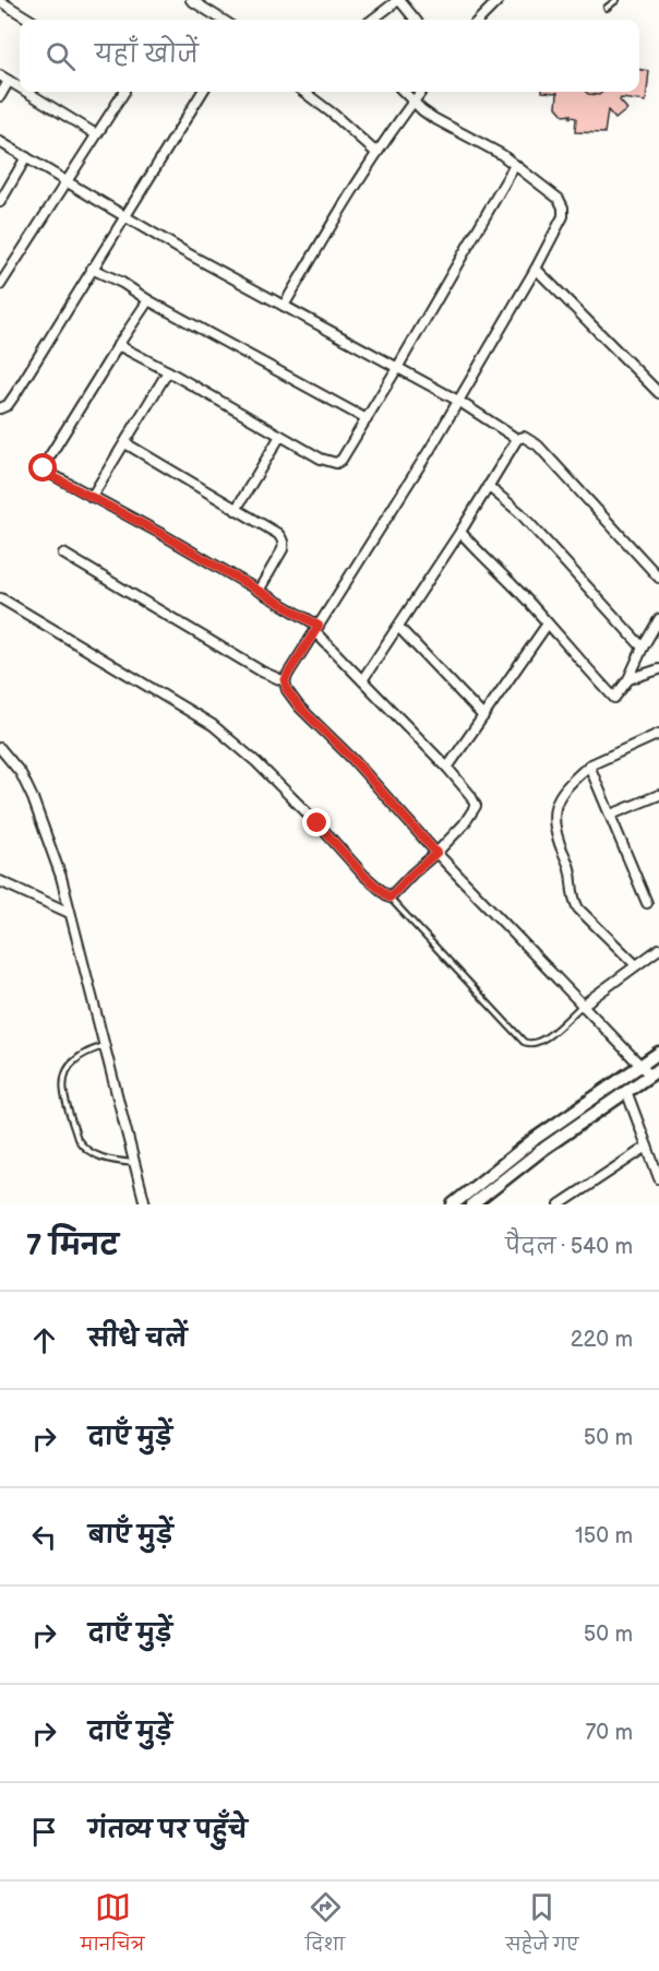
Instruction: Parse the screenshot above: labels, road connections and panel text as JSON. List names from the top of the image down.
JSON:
{
  "page": {
    "search": "यहाँ खोजें",
    "heading": ["7 मिनट", "पैदल · 540 m"],
    "list": [
      ["सीधे चलें", "220 m"],
      ["दाएँ मुड़ें", "50 m"],
      ["बाएँ मुड़ें", "150 m"],
      ["दाएँ मुड़ें", "50 m"],
      ["दाएँ मुड़ें", "70 m"],
      "गंतव्य पर पहुँचे"
    ],
    "nav": ["मानचित्र", "दिशा", "सहेजे गए"]
  }
}
